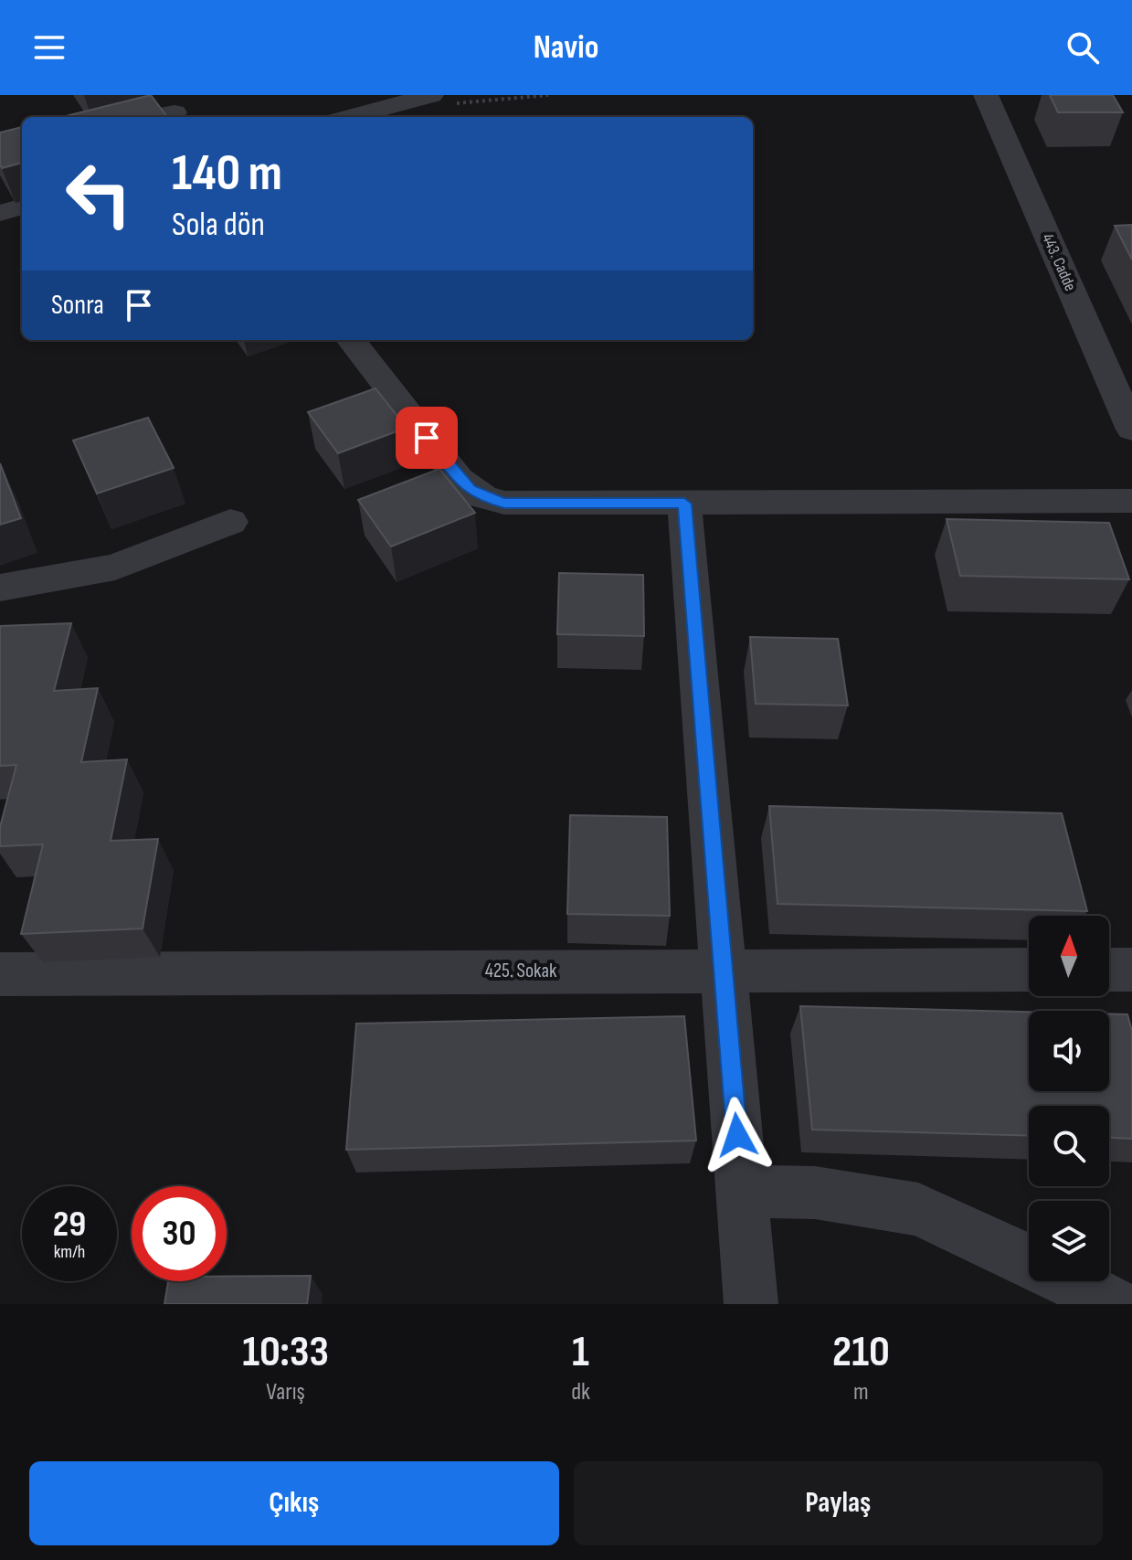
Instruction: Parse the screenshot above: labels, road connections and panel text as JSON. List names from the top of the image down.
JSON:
{
  "streets": {
    "street": ["443. Cadde", "425. Sokak"]
  },
  "north": "top",
  "page": {
    "header": "Navio",
    "turn": ["140 m", "Sola dön"],
    "then": "Sonra",
    "speed": "29 km/h",
    "limit": "30",
    "eta": [
      "10:33",
      "Varış",
      "1",
      "dk",
      "210",
      "m"
    ],
    "buttons": ["Çıkış", "Paylaş"]
  }
}
